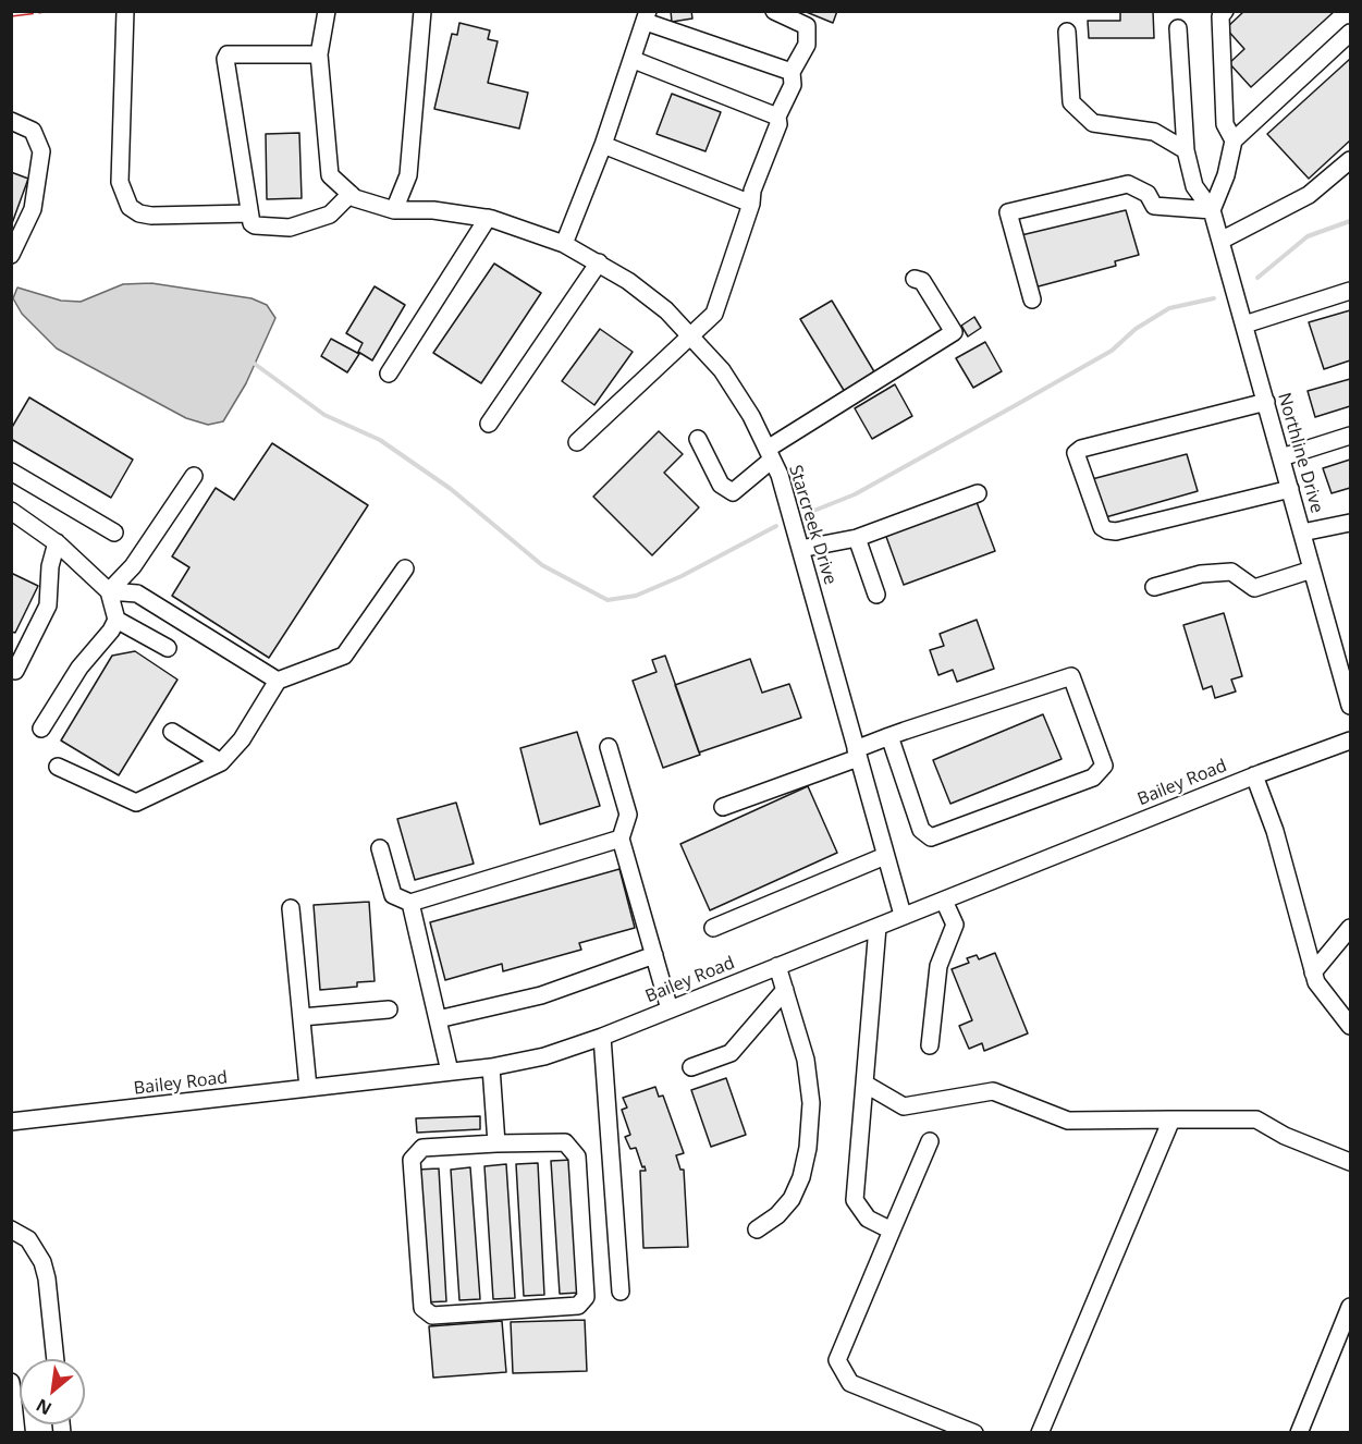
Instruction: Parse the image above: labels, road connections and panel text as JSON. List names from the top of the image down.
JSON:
{
  "streets": {
    "street": ["Northline Drive", "Starcreek Drive", "Bailey Road"]
  },
  "crossings": [
    ["Starcreek Drive", "Bailey Road"]
  ],
  "north": "bottom left"
}
